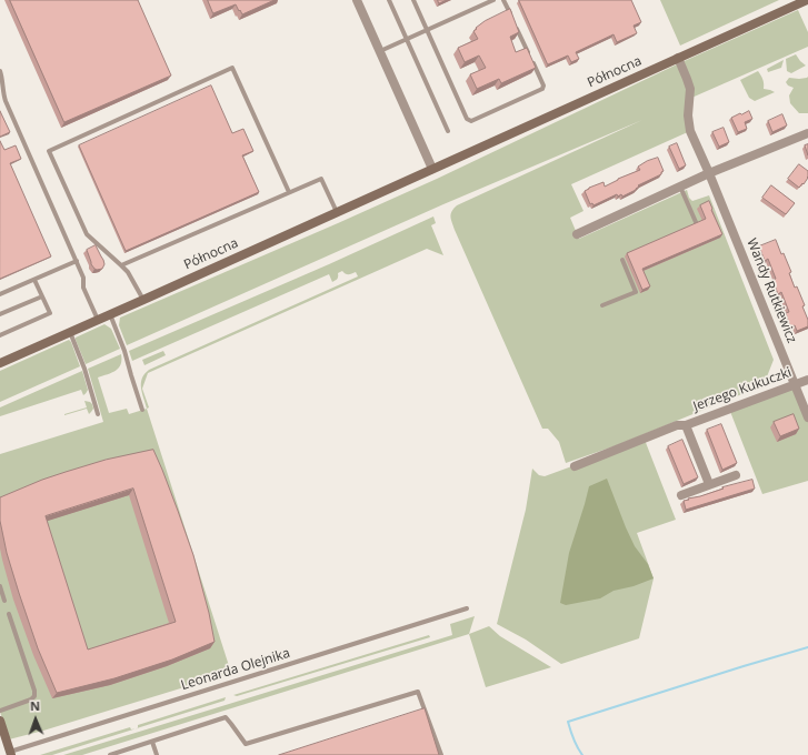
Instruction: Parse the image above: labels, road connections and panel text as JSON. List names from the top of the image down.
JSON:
{
  "streets": {
    "street": ["Północna", "Wandy Rutkiewicz", "Jerzego Kukuczki"],
    "lane": ["Leonarda Olejnika"]
  },
  "crossings": [
    ["Północna", "Wandy Rutkiewicz"],
    ["Wandy Rutkiewicz", "Jerzego Kukuczki"]
  ],
  "north": "top"
}
